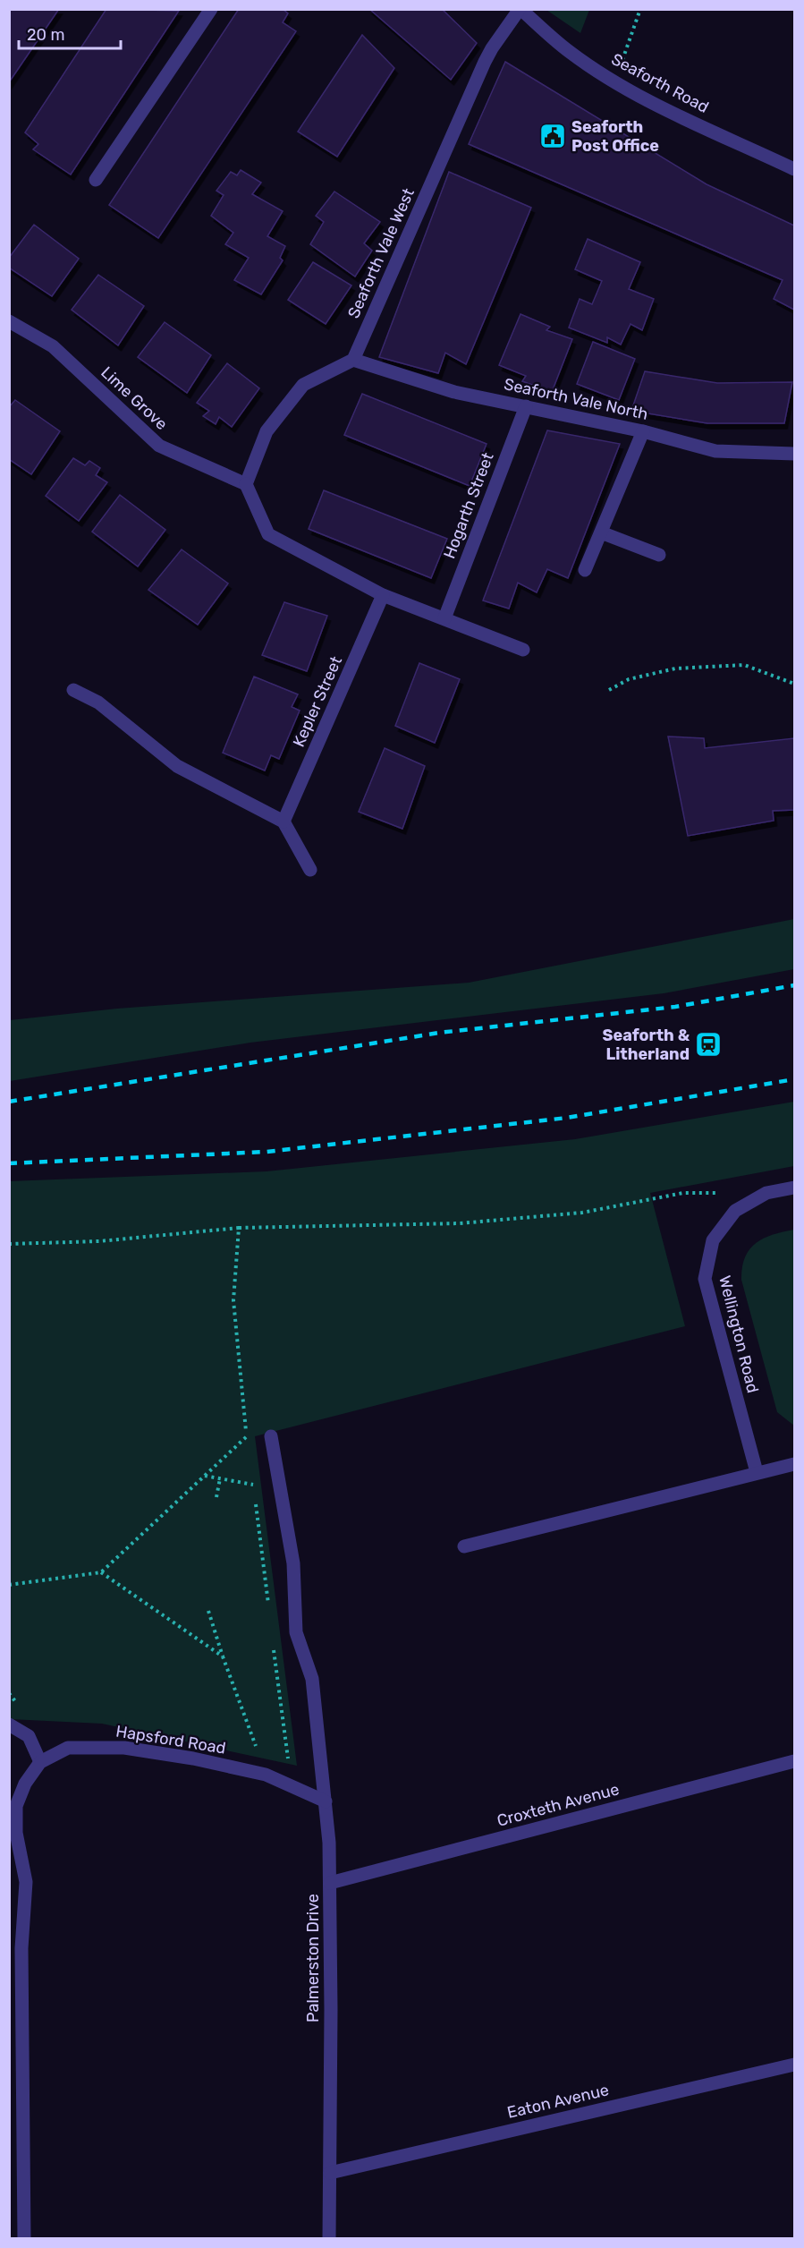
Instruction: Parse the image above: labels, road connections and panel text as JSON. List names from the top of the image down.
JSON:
{
  "streets": {
    "street": [
      "Seaforth Road",
      "Seaforth Vale West",
      "Lime Grove",
      "Seaforth Vale North",
      "Hogarth Street",
      "Kepler Street",
      "Wellington Road",
      "Hapsford Road",
      "Croxteth Avenue",
      "Palmerston Drive",
      "Eaton Avenue"
    ]
  },
  "crossings": [
    ["Seaforth Road", "Seaforth Vale West"],
    ["Seaforth Vale West", "Seaforth Vale North"],
    ["Seaforth Vale North", "Hogarth Street"],
    ["Hapsford Road", "Palmerston Drive"],
    ["Croxteth Avenue", "Palmerston Drive"],
    ["Palmerston Drive", "Eaton Avenue"]
  ],
  "places": {
    "public building": ["Seaforth Post Office"],
    "station": ["Seaforth & Litherland"]
  },
  "scale_bar": "20 m"
}
